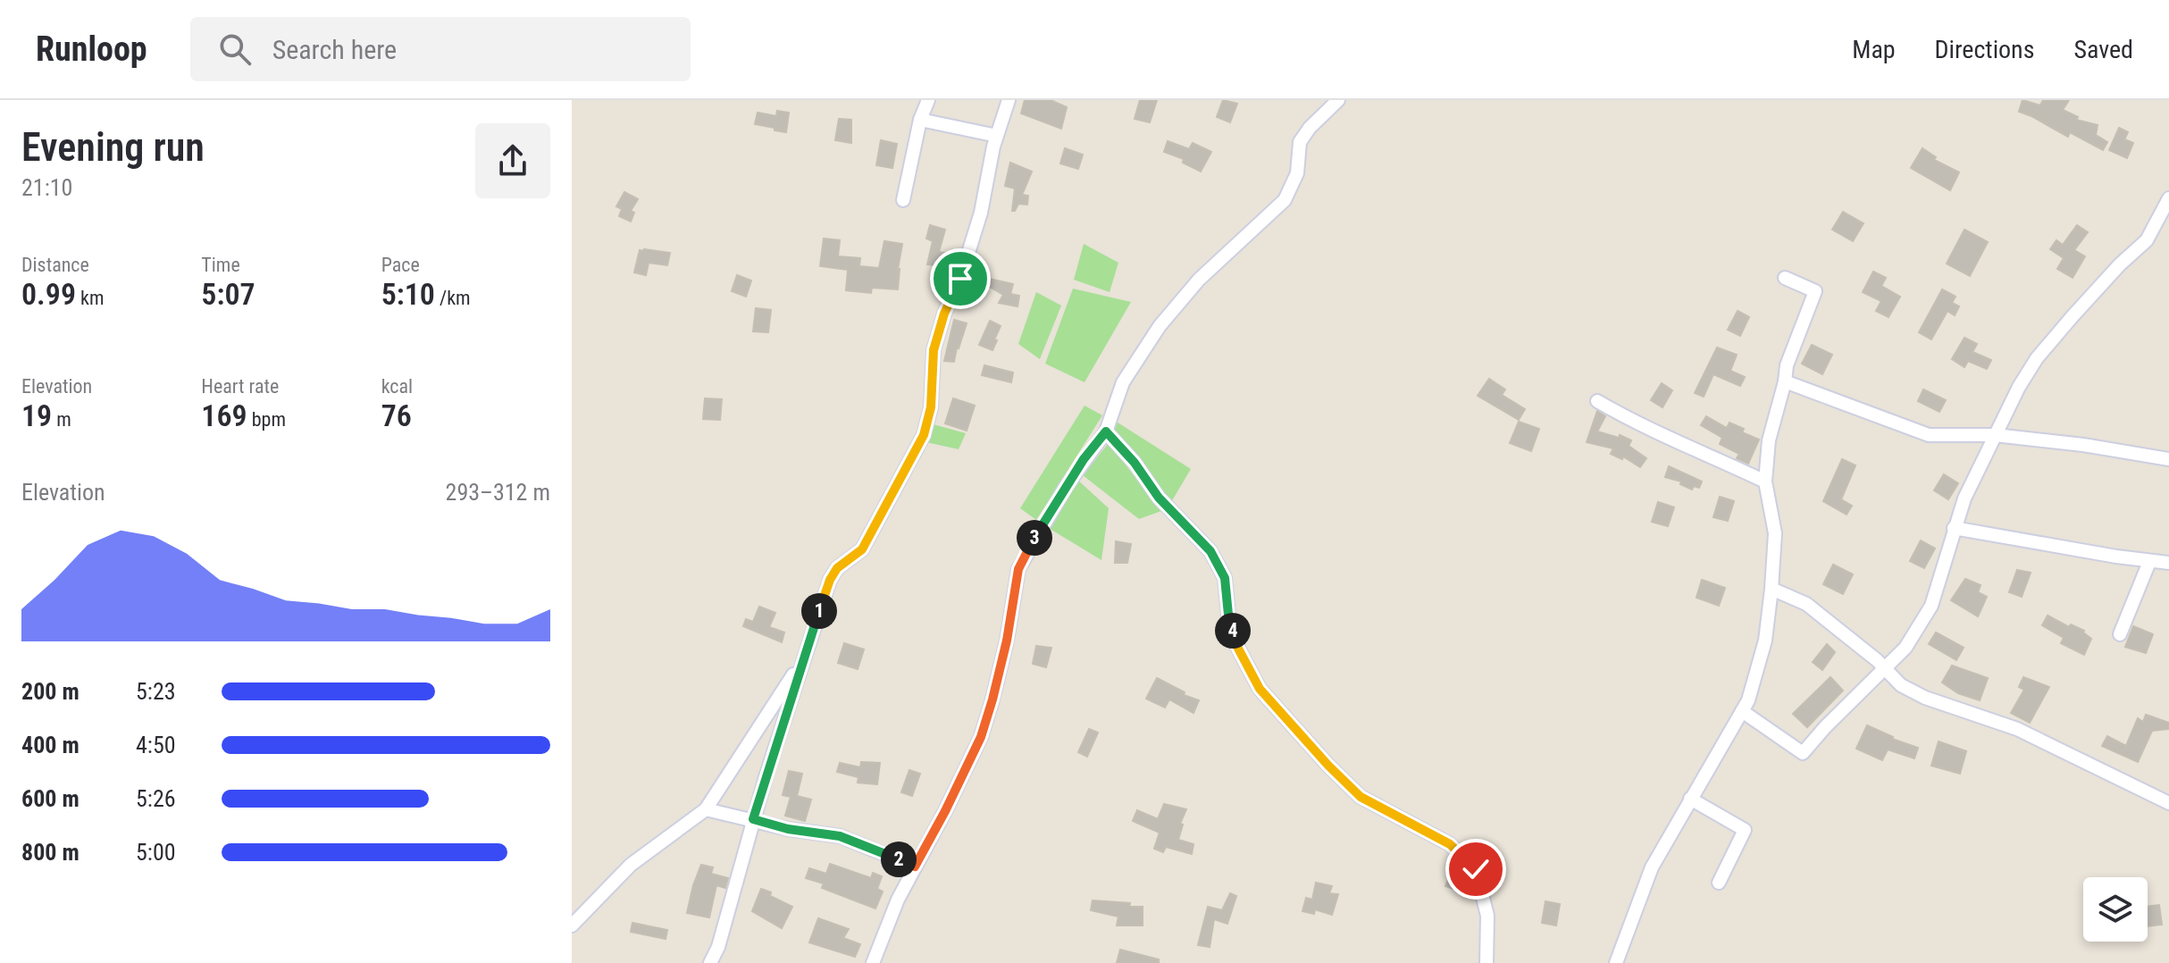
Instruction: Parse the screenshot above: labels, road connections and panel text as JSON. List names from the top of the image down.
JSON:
{
  "page": {
    "header": "Runloop",
    "search": "Search here",
    "nav": ["Map", "Directions", "Saved"],
    "heading": ["Evening run", "21:10"],
    "stats": [
      ["Distance", "0.99 km"],
      ["Time", "5:07"],
      ["Pace", "5:10 /km"],
      ["Elevation", "19 m"],
      ["Heart rate", "169 bpm"],
      ["kcal", "76"]
    ],
    "chart": ["Elevation", "293–312 m"],
    "pins": [
      "3",
      "1",
      "4",
      "2"
    ],
    "list": [
      {
        "name": "200 m",
        "note": "5:23"
      },
      {
        "name": "400 m",
        "note": "4:50"
      },
      {
        "name": "600 m",
        "note": "5:26"
      },
      {
        "name": "800 m",
        "note": "5:00"
      }
    ]
  }
}
